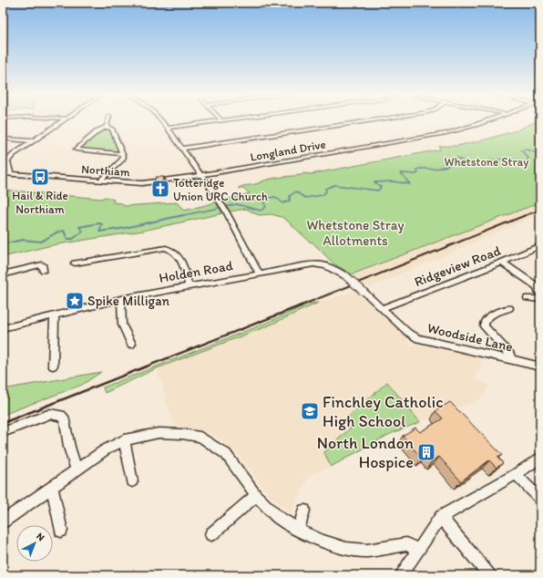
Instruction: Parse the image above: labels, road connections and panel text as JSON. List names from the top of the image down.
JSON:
{
  "streets": {
    "street": [
      "Longland Drive",
      "Northiam",
      "Ridgeview Road",
      "Holden Road",
      "Woodside Lane"
    ]
  },
  "crossings": [
    ["Longland Drive", "Northiam"],
    ["Ridgeview Road", "Holden Road"],
    ["Ridgeview Road", "Woodside Lane"],
    ["Holden Road", "Woodside Lane"]
  ],
  "parks": ["Whetstone Stray", "Whetstone Stray Allotments"],
  "places": {
    "bus stop": ["Hail & Ride Northiam"],
    "church": ["Totteridge Union URC Church"],
    "place": ["Spike Milligan"],
    "school or university": ["Finchley Catholic High School"],
    "building": ["North London Hospice"]
  },
  "north": "top right"
}
